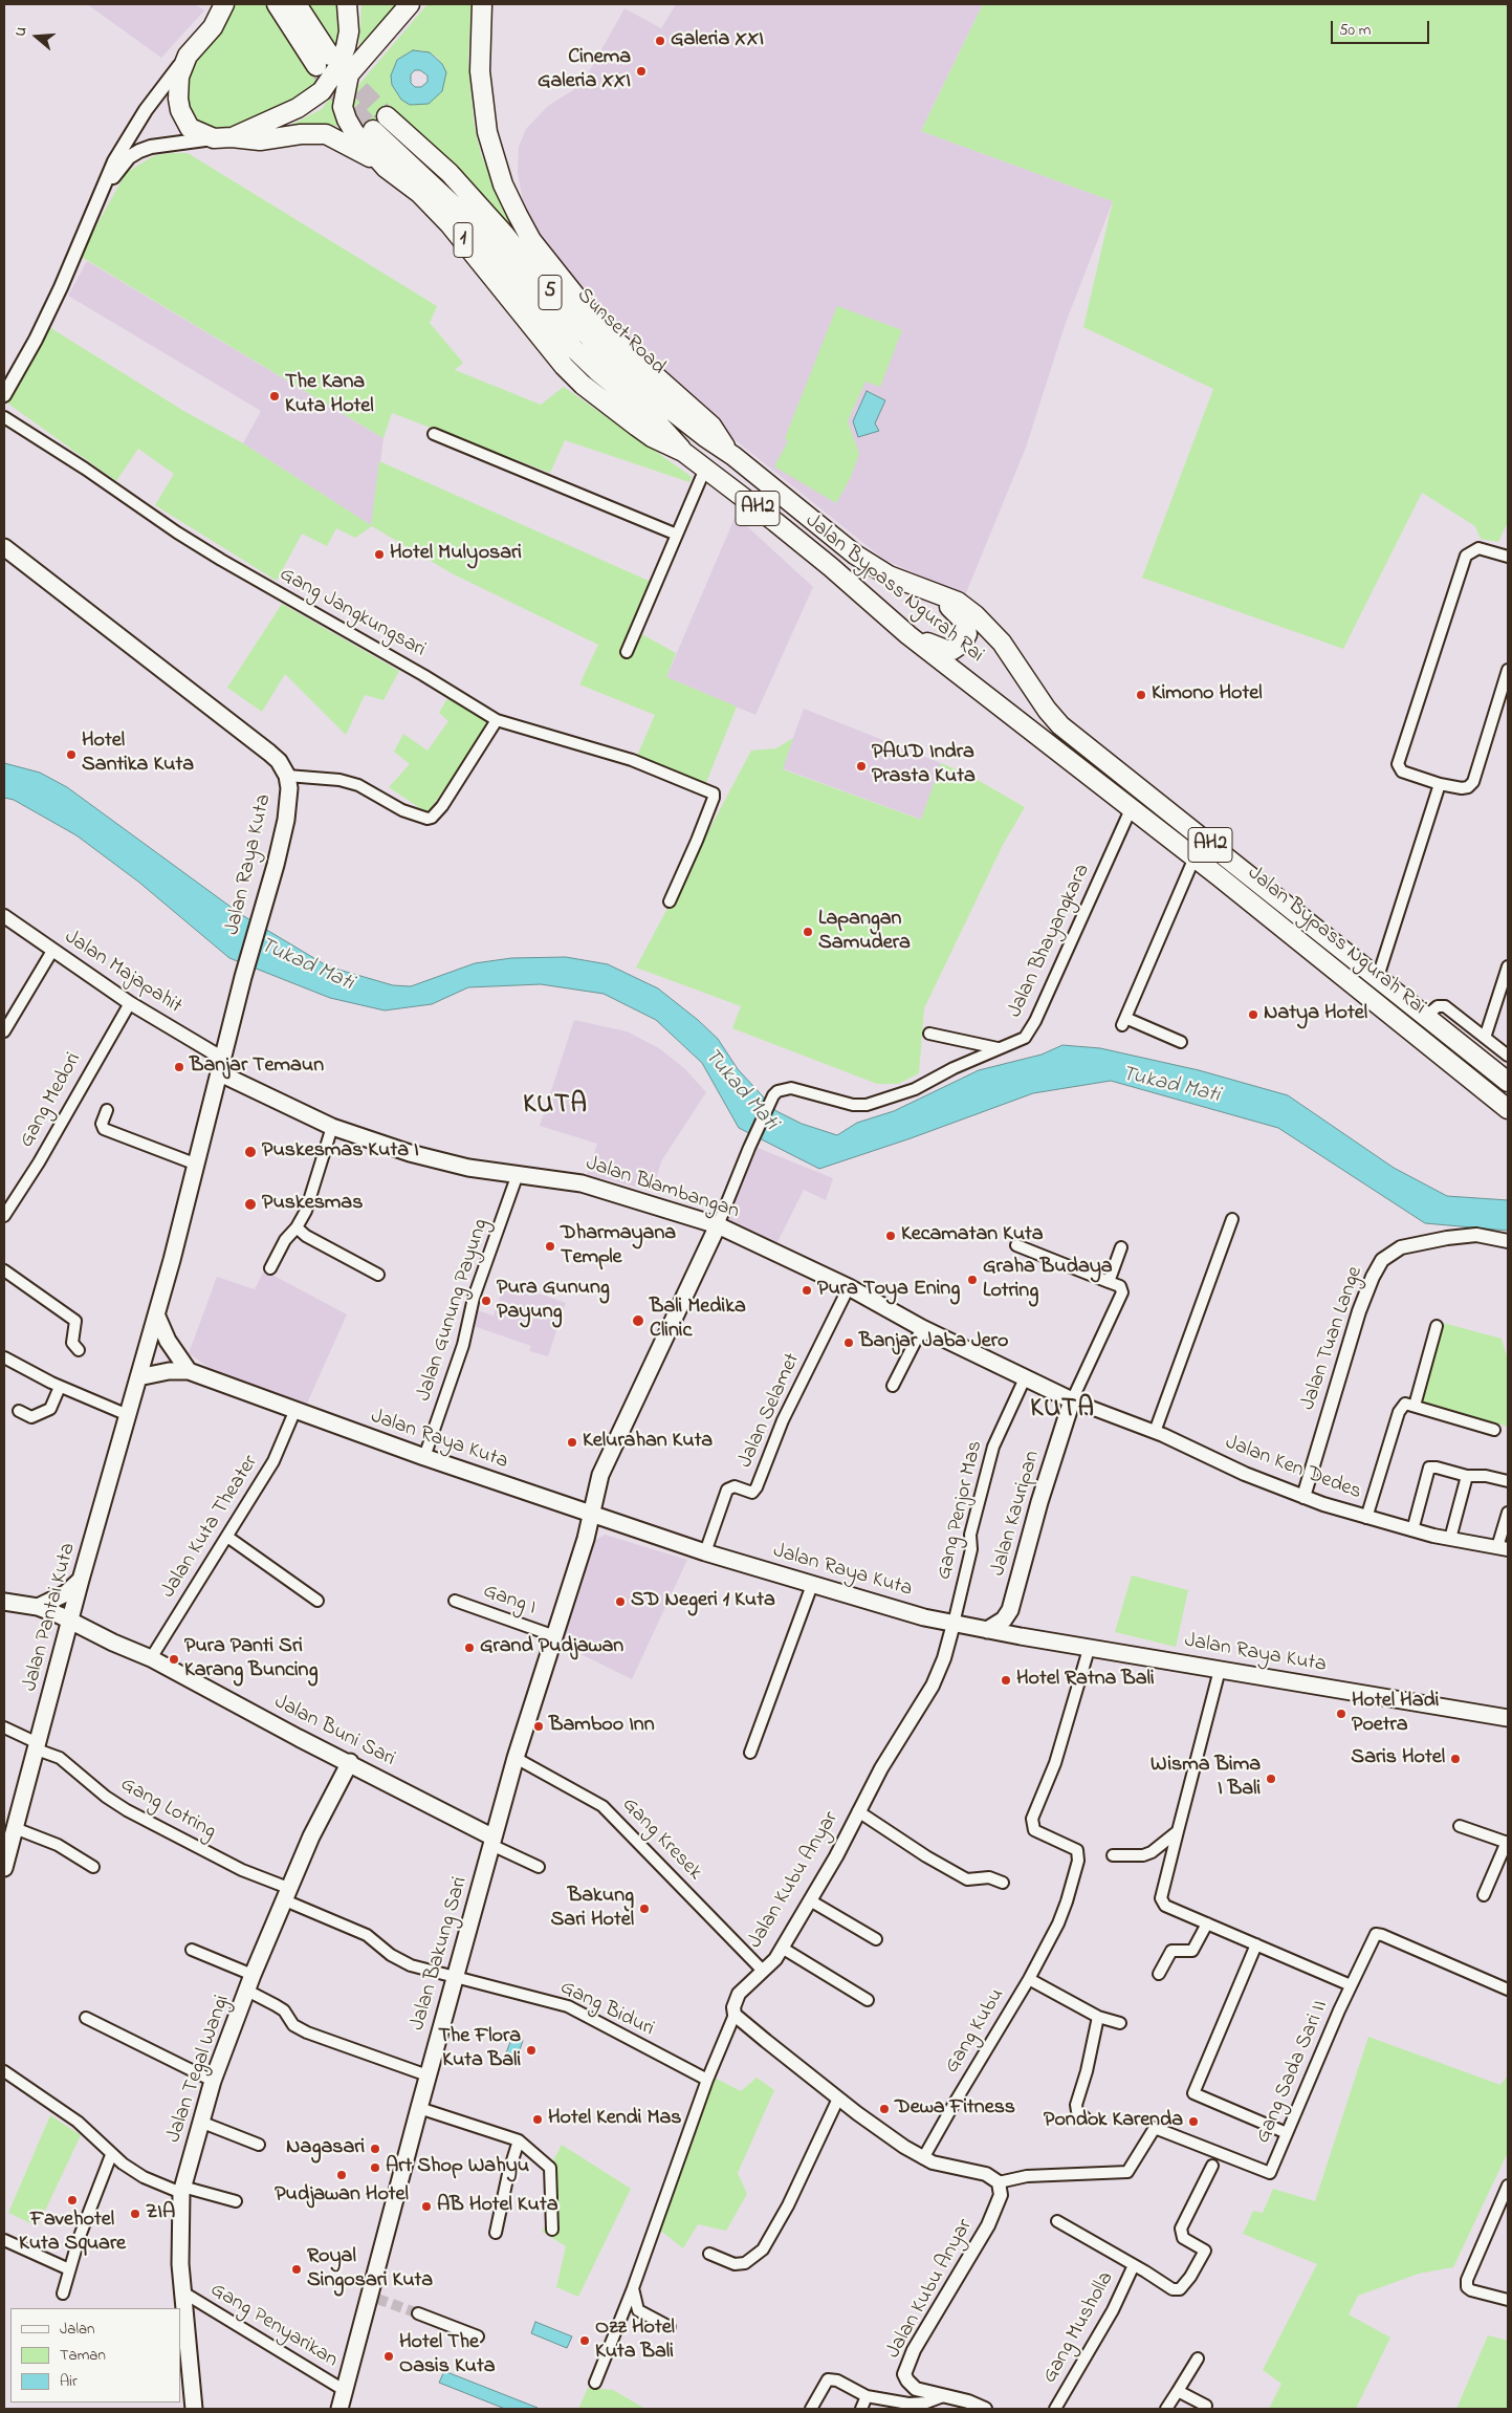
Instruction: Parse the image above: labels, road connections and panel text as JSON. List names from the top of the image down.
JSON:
{
  "streets": {
    "highway": [
      "1",
      "5",
      "Sunset Road",
      "AH2",
      "Jalan Bypass Ngurah Rai"
    ],
    "main road": [
      "Jalan Raya Kuta",
      "Jalan Blambangan",
      "Jalan Kauripan",
      "Jalan Pantai Kuta",
      "Jalan Buni Sari",
      "Jalan Bakung Sari",
      "Jalan Tegal Wangi"
    ],
    "street": [
      "Gang Jangkungsari",
      "Jalan Bhayangkara",
      "Jalan Majapahit",
      "Gang Medori",
      "Jalan Gunung Payung",
      "Jalan Tuan Lange",
      "Jalan Selamet",
      "Jalan Ken Dedes",
      "Gang Penjor Mas",
      "Jalan Kuta Theater",
      "Gang I",
      "Gang Lotring",
      "Gang Kresek",
      "Jalan Kubu Anyar",
      "Gang Biduri",
      "Gang Kubu",
      "Gang Sada Sari II",
      "Gang Penyarikan",
      "Gang Musholla"
    ]
  },
  "crossings": [
    ["Sunset Road", "Jalan Bypass Ngurah Rai"],
    ["Jalan Bypass Ngurah Rai", "Jalan Bhayangkara"],
    ["Jalan Raya Kuta", "Jalan Majapahit"],
    ["Jalan Raya Kuta", "Jalan Blambangan"],
    ["Jalan Raya Kuta", "Jalan Gunung Payung"],
    ["Jalan Raya Kuta", "Jalan Selamet"],
    ["Jalan Raya Kuta", "Gang Penjor Mas"],
    ["Jalan Raya Kuta", "Jalan Kauripan"],
    ["Jalan Raya Kuta", "Jalan Kuta Theater"],
    ["Jalan Raya Kuta", "Jalan Pantai Kuta"],
    ["Jalan Raya Kuta", "Jalan Kubu Anyar"],
    ["Jalan Raya Kuta", "Jalan Bakung Sari"],
    ["Jalan Raya Kuta", "Gang Kubu"],
    ["Jalan Bhayangkara", "Jalan Blambangan"],
    ["Jalan Bhayangkara", "Jalan Bakung Sari"],
    ["Jalan Majapahit", "Gang Medori"],
    ["Jalan Majapahit", "Jalan Blambangan"],
    ["Jalan Blambangan", "Jalan Gunung Payung"],
    ["Jalan Blambangan", "Jalan Selamet"],
    ["Jalan Blambangan", "Jalan Ken Dedes"],
    ["Jalan Blambangan", "Gang Penjor Mas"],
    ["Jalan Blambangan", "Jalan Kauripan"],
    ["Jalan Blambangan", "Jalan Bakung Sari"],
    ["Jalan Tuan Lange", "Jalan Ken Dedes"],
    ["Jalan Ken Dedes", "Jalan Kauripan"],
    ["Gang Penjor Mas", "Jalan Kubu Anyar"],
    ["Jalan Kuta Theater", "Jalan Buni Sari"],
    ["Gang I", "Jalan Bakung Sari"],
    ["Jalan Pantai Kuta", "Jalan Buni Sari"],
    ["Jalan Pantai Kuta", "Gang Lotring"],
    ["Jalan Buni Sari", "Jalan Bakung Sari"],
    ["Jalan Buni Sari", "Jalan Tegal Wangi"],
    ["Gang Lotring", "Jalan Bakung Sari"],
    ["Gang Lotring", "Gang Biduri"],
    ["Gang Lotring", "Jalan Tegal Wangi"],
    ["Gang Kresek", "Jalan Kubu Anyar"],
    ["Gang Kresek", "Jalan Bakung Sari"],
    ["Jalan Kubu Anyar", "Gang Sada Sari II"],
    ["Jalan Bakung Sari", "Gang Biduri"],
    ["Jalan Bakung Sari", "Gang Penyarikan"],
    ["Jalan Tegal Wangi", "Gang Penyarikan"]
  ],
  "districts": ["KUTA", "KUTA"],
  "water": ["Tukad Mati"],
  "places": [
    "Galeria XXI",
    "Cinema Galeria XXI",
    "The Kana Kuta Hotel",
    "Hotel Mulyosari",
    "Kimono Hotel",
    "Hotel Santika Kuta",
    "PAUD Indra Prasta Kuta",
    "Lapangan Samudera",
    "Natya Hotel",
    "Banjar Temaun",
    "Puskesmas Kuta I",
    "Puskesmas",
    "Kecamatan Kuta",
    "Dharmayana Temple",
    "Graha Budaya Lotring",
    "Pura Toya Ening",
    "Pura Gunung Payung",
    "Bali Medika Clinic",
    "Banjar Jaba Jero",
    "Kelurahan Kuta",
    "SD Negeri 1 Kuta",
    "Grand Pudjawan",
    "Pura Panti Sri Karang Buncing",
    "Hotel Ratna Bali",
    "Hotel Hadi Poetra",
    "Bamboo Inn",
    "Saris Hotel",
    "Wisma Bima I Bali",
    "Bakung Sari Hotel",
    "The Flora Kuta Bali",
    "Dewa Fitness",
    "Hotel Kendi Mas",
    "Pondok Karenda",
    "Nagasari",
    "Art Shop Wahyu",
    "Pudjawan Hotel",
    "Favehotel Kuta Square",
    "AB Hotel Kuta",
    "ZIA",
    "Royal Singosari Kuta",
    "Ozz Hotel Kuta Bali",
    "Hotel The Oasis Kuta"
  ],
  "legend": ["Jalan", "Taman", "Air"],
  "scale_bar": "50 m",
  "north": "left"
}
